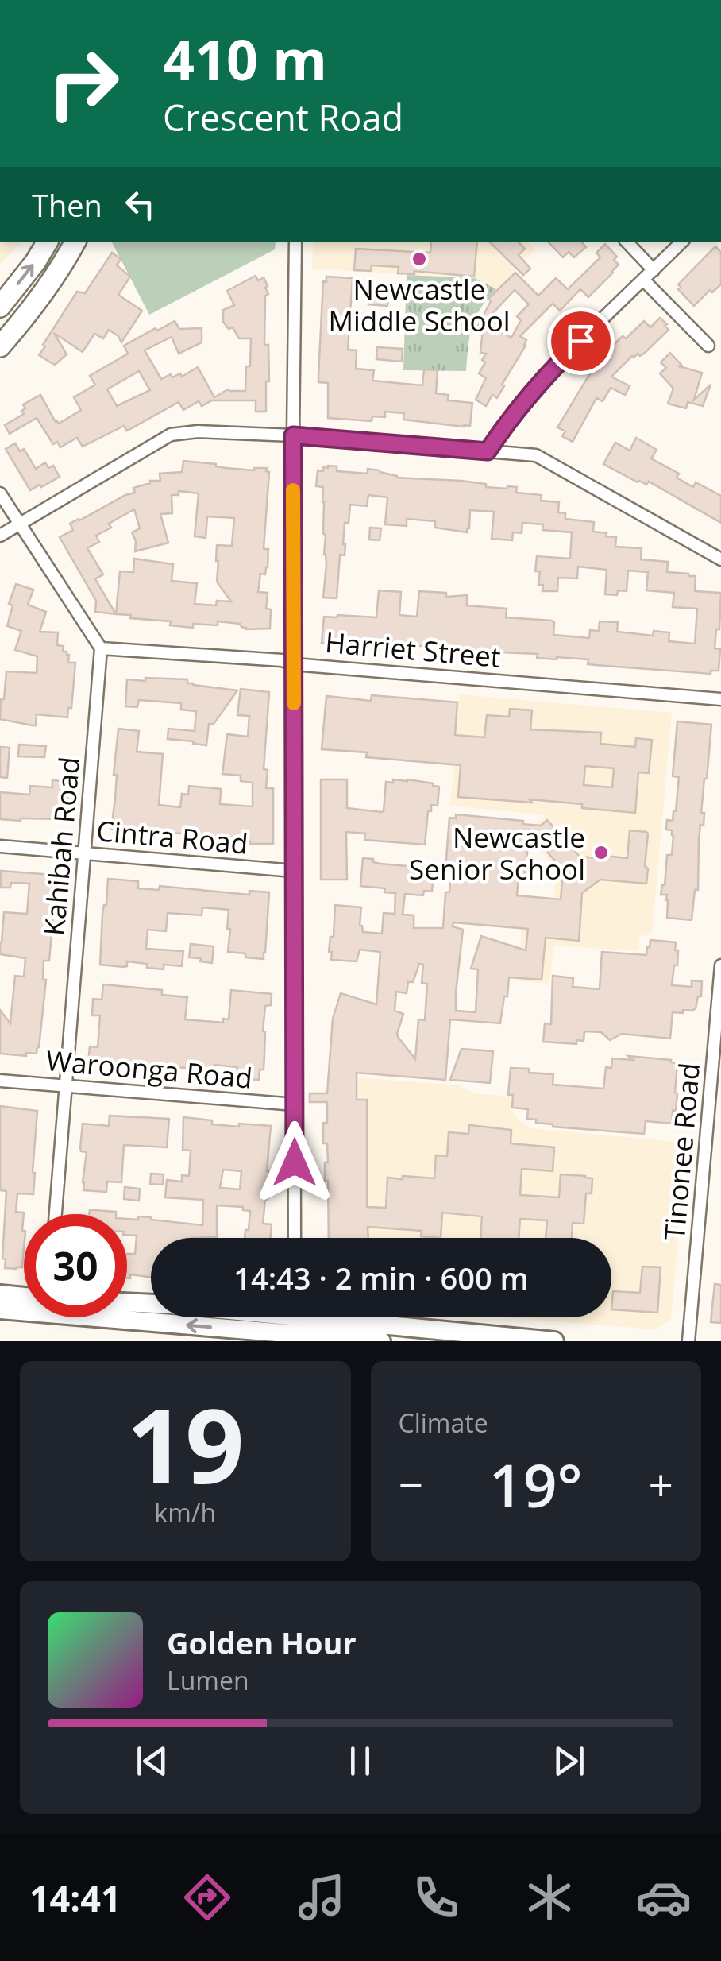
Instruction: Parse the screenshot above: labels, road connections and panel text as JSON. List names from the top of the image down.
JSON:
{
  "streets": {
    "street": [
      "Harriet Street",
      "Cintra Road",
      "Kahibah Road",
      "Waroonga Road",
      "Tinonee Road"
    ]
  },
  "crossings": [
    ["Harriet Street", "Kahibah Road"],
    ["Cintra Road", "Kahibah Road"],
    ["Kahibah Road", "Waroonga Road"]
  ],
  "places": ["Newcastle Middle School", "Newcastle Senior School"],
  "page": {
    "turn": ["410 m", "Crescent Road"],
    "then": "Then",
    "limit": "30",
    "trip": "14:43 · 2 min · 600 m",
    "tile": [
      ["19", "km/h"],
      "Climate"
    ],
    "heat": ["−", "19°", "+"],
    "song": ["Golden Hour", "Lumen"],
    "tabs": "14:41"
  }
}
